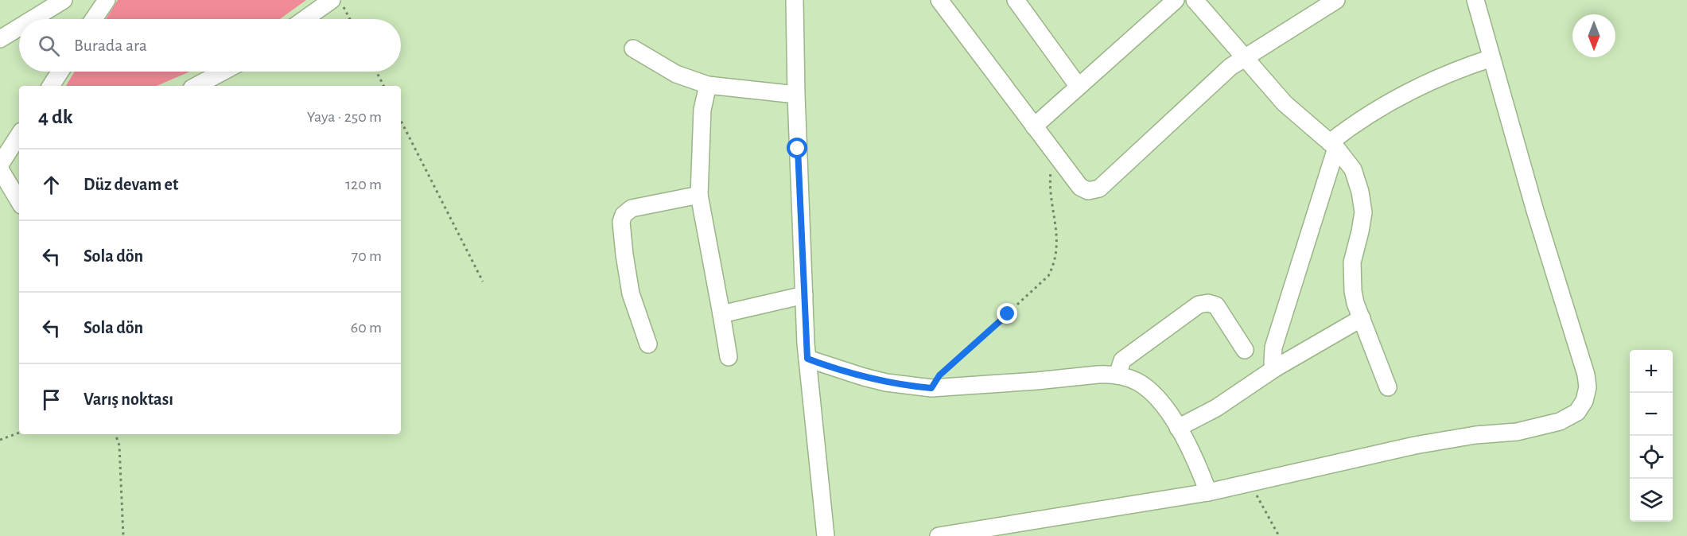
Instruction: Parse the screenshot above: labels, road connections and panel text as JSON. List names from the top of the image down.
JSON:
{
  "north": "bottom",
  "page": {
    "search": "Burada ara",
    "heading": ["4 dk", "Yaya · 250 m"],
    "list": [
      ["Düz devam et", "120 m"],
      ["Sola dön", "70 m"],
      ["Sola dön", "60 m"],
      "Varış noktası"
    ],
    "map_buttons": ["+", "−"]
  }
}
